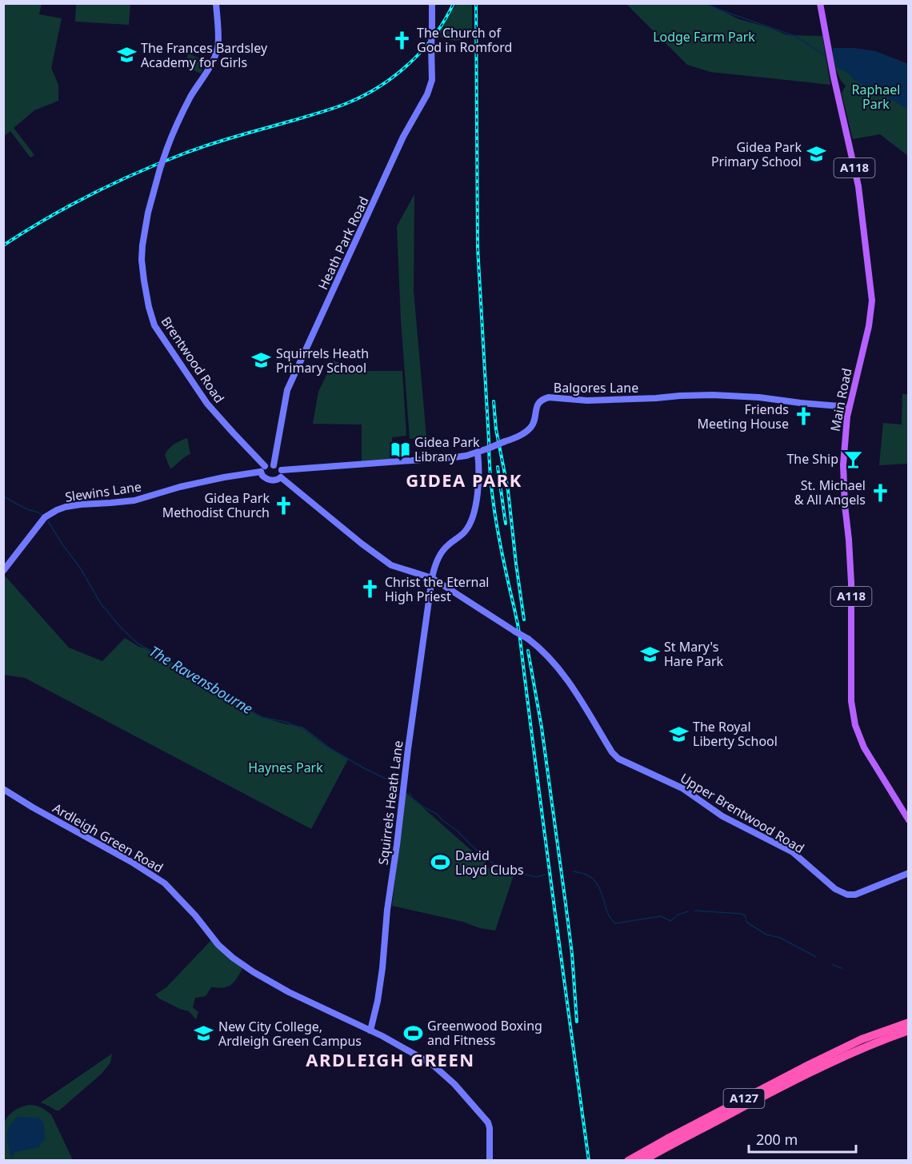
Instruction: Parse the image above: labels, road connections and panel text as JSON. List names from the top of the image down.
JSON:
{
  "streets": {
    "highway": ["A127"],
    "main road": ["A118", "Main Road"],
    "street": [
      "Heath Park Road",
      "Brentwood Road",
      "Balgores Lane",
      "Slewins Lane",
      "Squirrels Heath Lane",
      "Upper Brentwood Road",
      "Ardleigh Green Road"
    ]
  },
  "crossings": [
    ["Heath Park Road", "Brentwood Road"],
    ["Heath Park Road", "Balgores Lane"],
    ["Heath Park Road", "Slewins Lane"],
    ["Brentwood Road", "Balgores Lane"],
    ["Brentwood Road", "Slewins Lane"],
    ["Balgores Lane", "Main Road"],
    ["Balgores Lane", "Slewins Lane"],
    ["Balgores Lane", "Squirrels Heath Lane"],
    ["Squirrels Heath Lane", "Upper Brentwood Road"],
    ["Squirrels Heath Lane", "Ardleigh Green Road"]
  ],
  "districts": ["GIDEA PARK", "ARDLEIGH GREEN"],
  "water": ["The Ravensbourne"],
  "parks": ["Lodge Farm Park", "Raphael Park", "Haynes Park"],
  "places": {
    "church": [
      "The Church of God in Romford",
      "Friends Meeting House",
      "St. Michael & All Angels",
      "Gidea Park Methodist Church",
      "Christ the Eternal High Priest"
    ],
    "school or university": [
      "The Frances Bardsley Academy for Girls",
      "Gidea Park Primary School",
      "Squirrels Heath Primary School",
      "St Mary's Hare Park",
      "The Royal Liberty School",
      "New City College, Ardleigh Green Campus"
    ],
    "library": ["Gidea Park Library"],
    "bar": ["The Ship"],
    "sports": ["David Lloyd Clubs", "Greenwood Boxing and Fitness"]
  },
  "scale_bar": "200 m"
}
